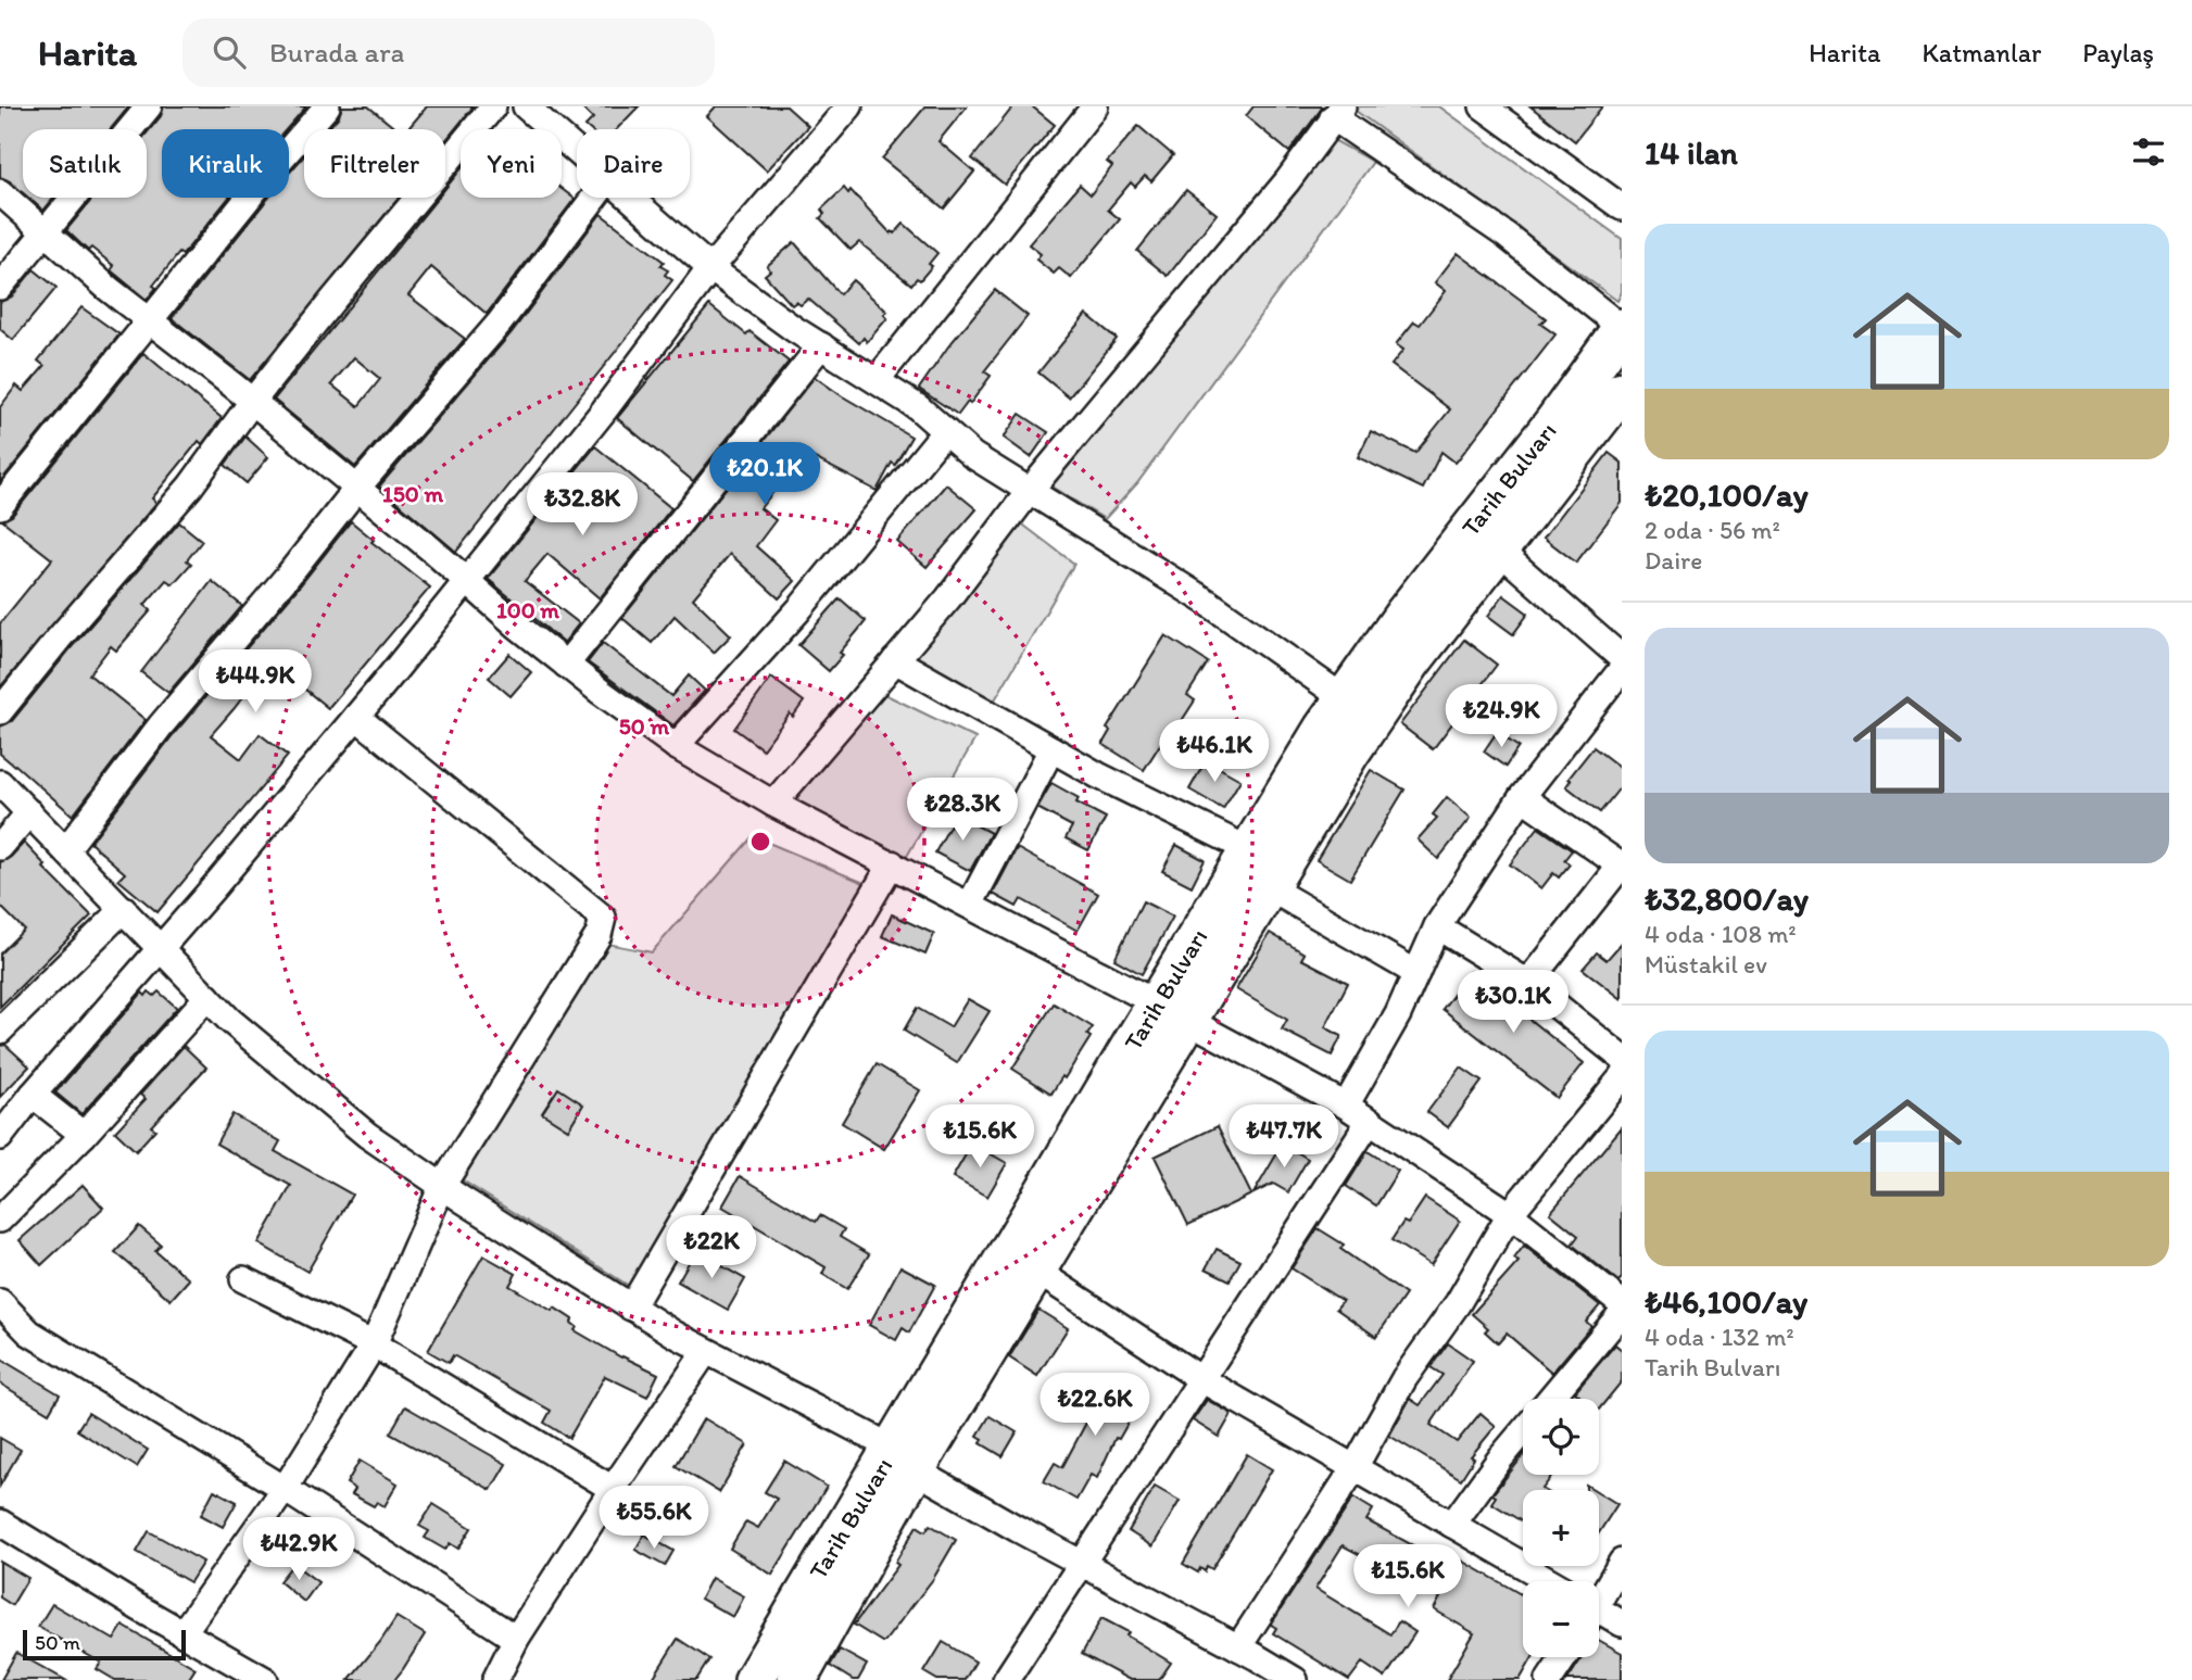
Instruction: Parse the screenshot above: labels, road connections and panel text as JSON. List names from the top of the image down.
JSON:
{
  "streets": {
    "main road": ["Tarih Bulvarı"]
  },
  "scale_bar": "50 m",
  "page": {
    "header": "Harita",
    "search": "Burada ara",
    "nav": ["Harita", "Katmanlar", "Paylaş"],
    "heading": "14 ilan",
    "chip": [
      "Satılık",
      "Kiralık",
      "Filtreler",
      "Yeni",
      "Daire"
    ],
    "list": [
      {
        "name": "₺20,100/ay",
        "note": "2 oda · 56 m² · Daire"
      },
      {
        "name": "₺32,800/ay",
        "note": "4 oda · 108 m² · Müstakil ev"
      },
      {
        "name": "₺46,100/ay",
        "note": "4 oda · 132 m² · Tarih Bulvarı"
      }
    ],
    "price": [
      "₺20.1K",
      "₺32.8K",
      "₺44.9K",
      "₺24.9K",
      "₺46.1K",
      "₺28.3K",
      "₺30.1K",
      "₺15.6K",
      "₺47.7K",
      "₺22K",
      "₺22.6K",
      "₺55.6K",
      "₺42.9K",
      "₺15.6K"
    ],
    "map_buttons": ["+", "−"],
    "scale": "50 m"
  },
  "rings": ["150 m", "100 m", "50 m"]
}
